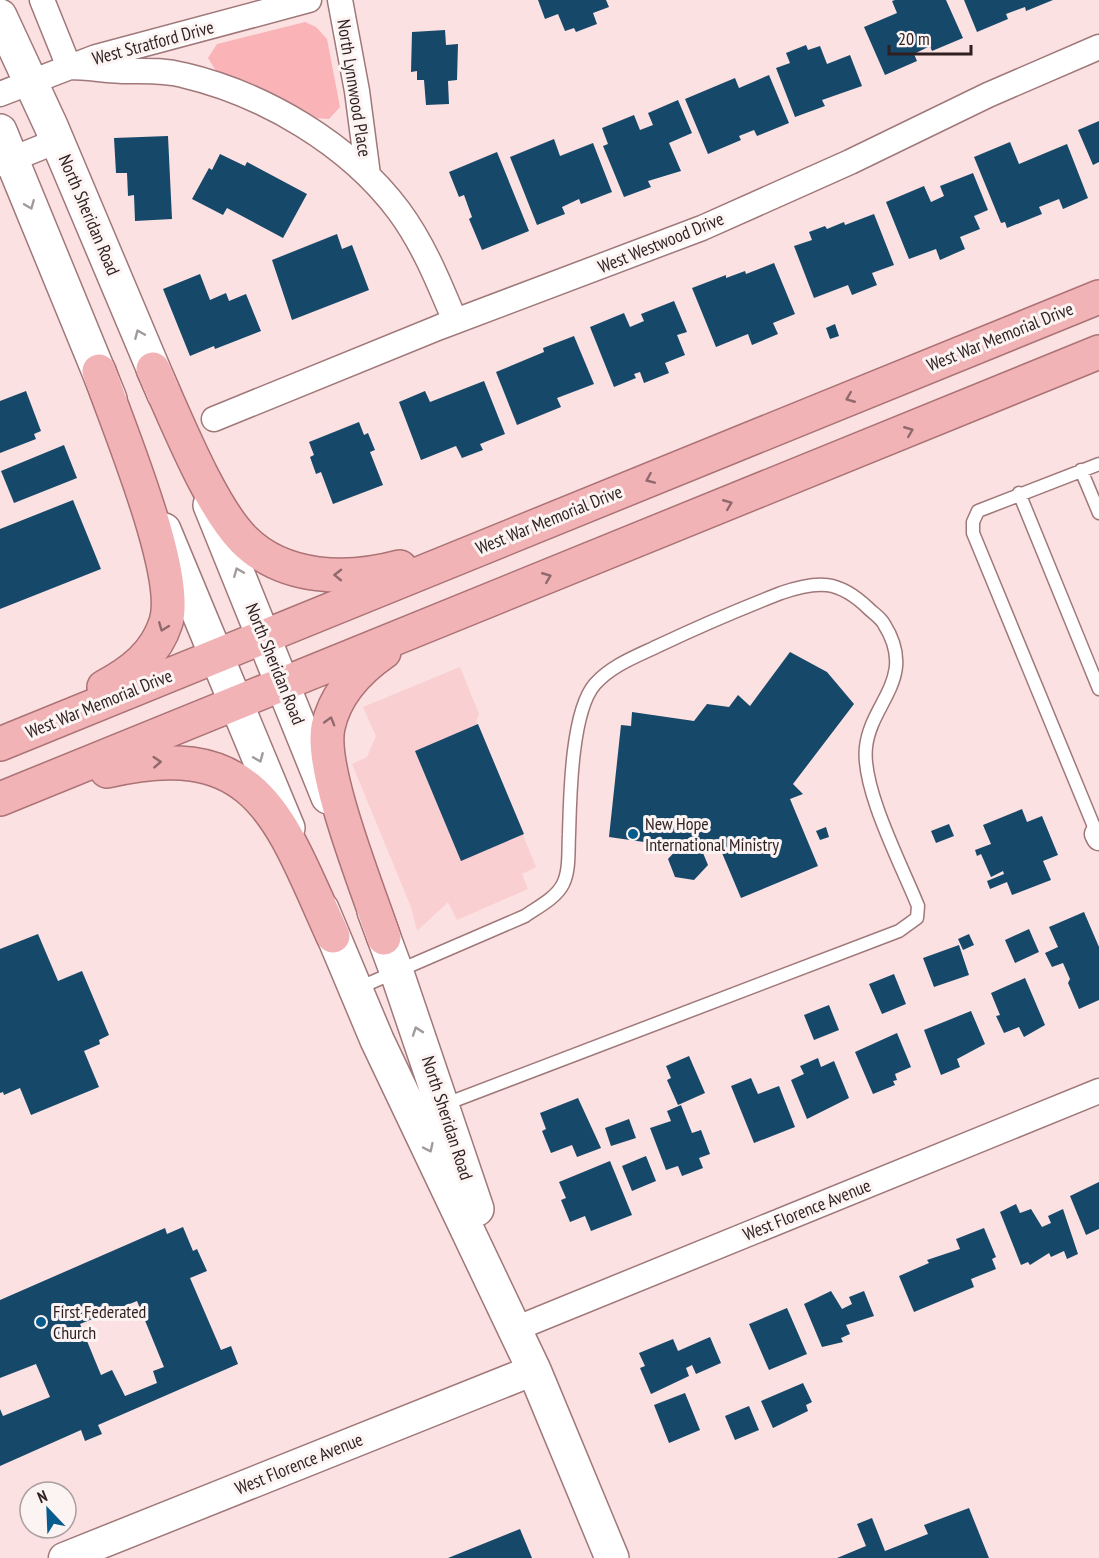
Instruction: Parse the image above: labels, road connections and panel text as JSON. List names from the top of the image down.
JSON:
{
  "streets": {
    "highway": ["West War Memorial Drive"],
    "main road": ["North Sheridan Road"],
    "street": [
      "West Stratford Drive",
      "North Lynnwood Place",
      "West Westwood Drive",
      "West Florence Avenue"
    ]
  },
  "crossings": [
    ["West Stratford Drive", "North Lynnwood Place"],
    ["West Stratford Drive", "North Sheridan Road"],
    ["North Lynnwood Place", "West Westwood Drive"],
    ["North Sheridan Road", "West War Memorial Drive"],
    ["North Sheridan Road", "West Florence Avenue"]
  ],
  "places": ["New Hope International Ministry", "First Federated Church"],
  "scale_bar": "20 m",
  "north": "top left"
}
